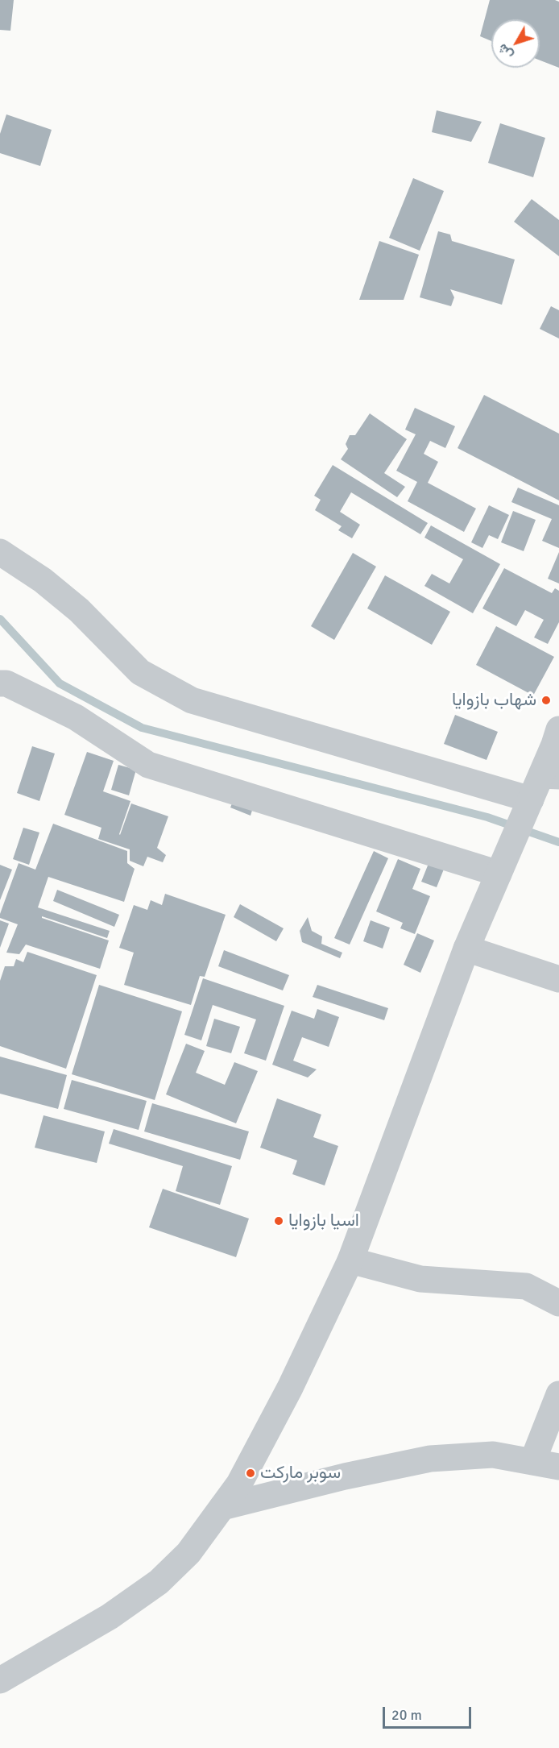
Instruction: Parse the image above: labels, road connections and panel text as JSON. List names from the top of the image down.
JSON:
{
  "places": ["شهاب بازوايا", "اسيا بازوايا", "سوبر ماركت"],
  "scale_bar": "20 m",
  "north": "bottom left"
}
